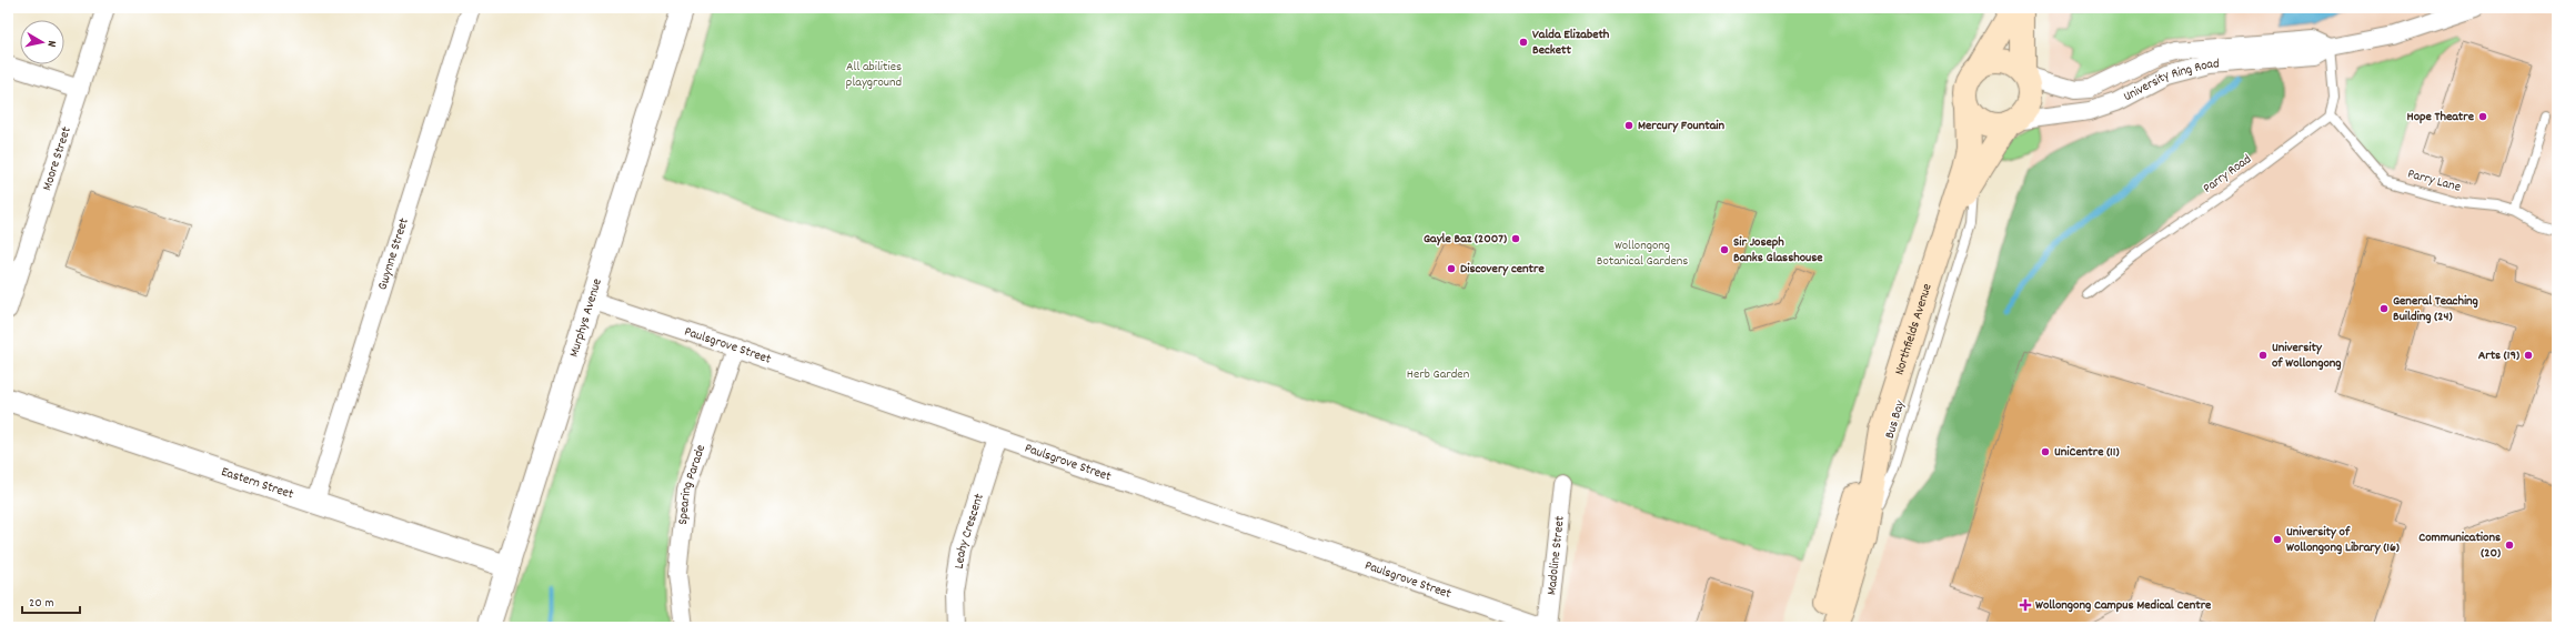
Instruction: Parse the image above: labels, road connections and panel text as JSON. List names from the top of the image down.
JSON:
{
  "streets": {
    "main road": ["Northfields Avenue"],
    "street": [
      "University Ring Road",
      "Moore Street",
      "Gwynne Street",
      "Murphys Avenue",
      "Paulsgrove Street",
      "Eastern Street",
      "Spearing Parade",
      "Leahy Crescent",
      "Madoline Street"
    ],
    "lane": ["Parry Road", "Parry Lane", "Bus Bay"]
  },
  "crossings": [
    ["University Ring Road", "Northfields Avenue"],
    ["Parry Road", "Parry Lane"],
    ["Gwynne Street", "Eastern Street"],
    ["Murphys Avenue", "Paulsgrove Street"],
    ["Murphys Avenue", "Eastern Street"],
    ["Northfields Avenue", "Bus Bay"],
    ["Paulsgrove Street", "Spearing Parade"],
    ["Paulsgrove Street", "Leahy Crescent"],
    ["Paulsgrove Street", "Madoline Street"]
  ],
  "parks": ["All abilities playground", "Wollongong Botanical Gardens", "Herb Garden"],
  "places": {
    "other": [
      "Valda Elizabeth Beckett",
      "Hope Theatre",
      "Mercury Fountain",
      "Gayle Baz (2007)",
      "Sir Joseph Banks Glasshouse",
      "Discovery centre",
      "General Teaching Building (24)",
      "University of Wollongong",
      "Arts (19)",
      "UniCentre (11)",
      "University of Wollongong Library (16)",
      "Communications (20)"
    ],
    "health": ["Wollongong Campus Medical Centre"]
  },
  "scale_bar": "20 m",
  "north": "right"
}
